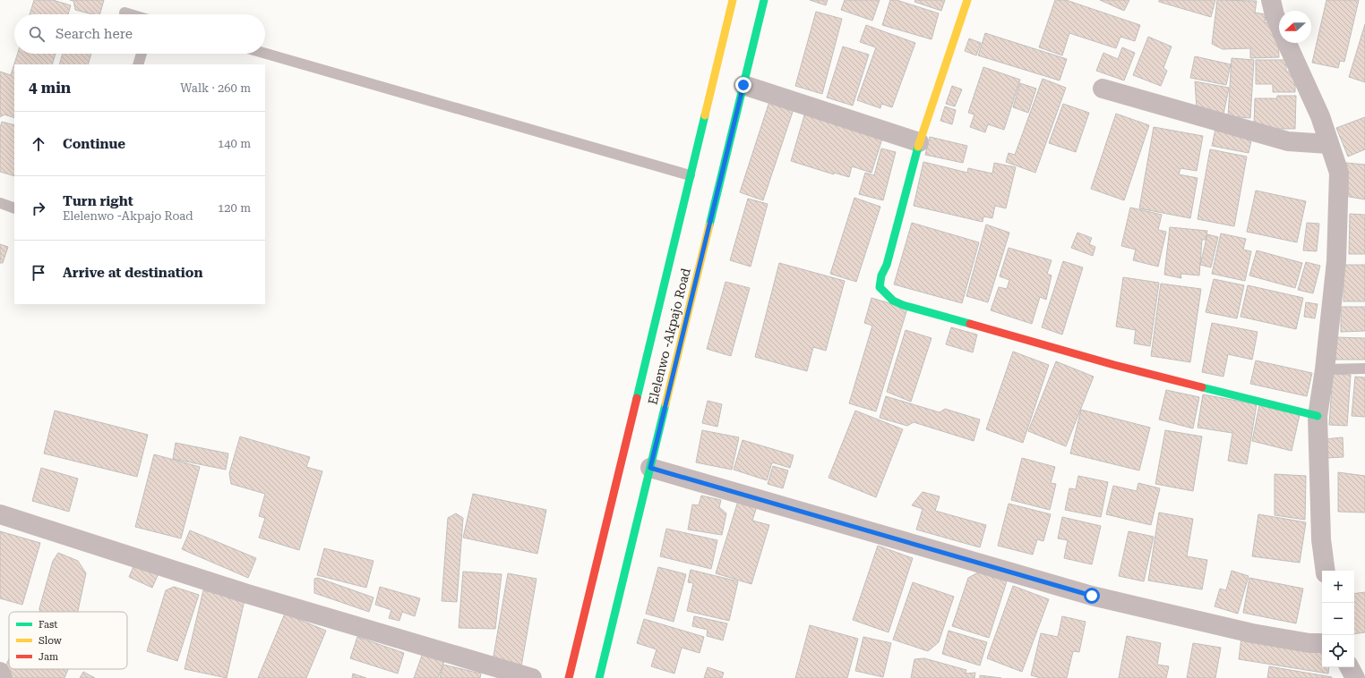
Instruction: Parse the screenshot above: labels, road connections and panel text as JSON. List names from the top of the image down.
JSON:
{
  "streets": {
    "main road": ["Elelenwo -Akpajo Road"]
  },
  "legend": ["Fast", "Slow", "Jam"],
  "north": "left",
  "page": {
    "search": "Search here",
    "heading": ["4 min", "Walk · 260 m"],
    "list": [
      ["Continue", "140 m"],
      ["Turn right", "Elelenwo -Akpajo Road", "120 m"],
      "Arrive at destination"
    ],
    "map_buttons": ["+", "−"]
  }
}
